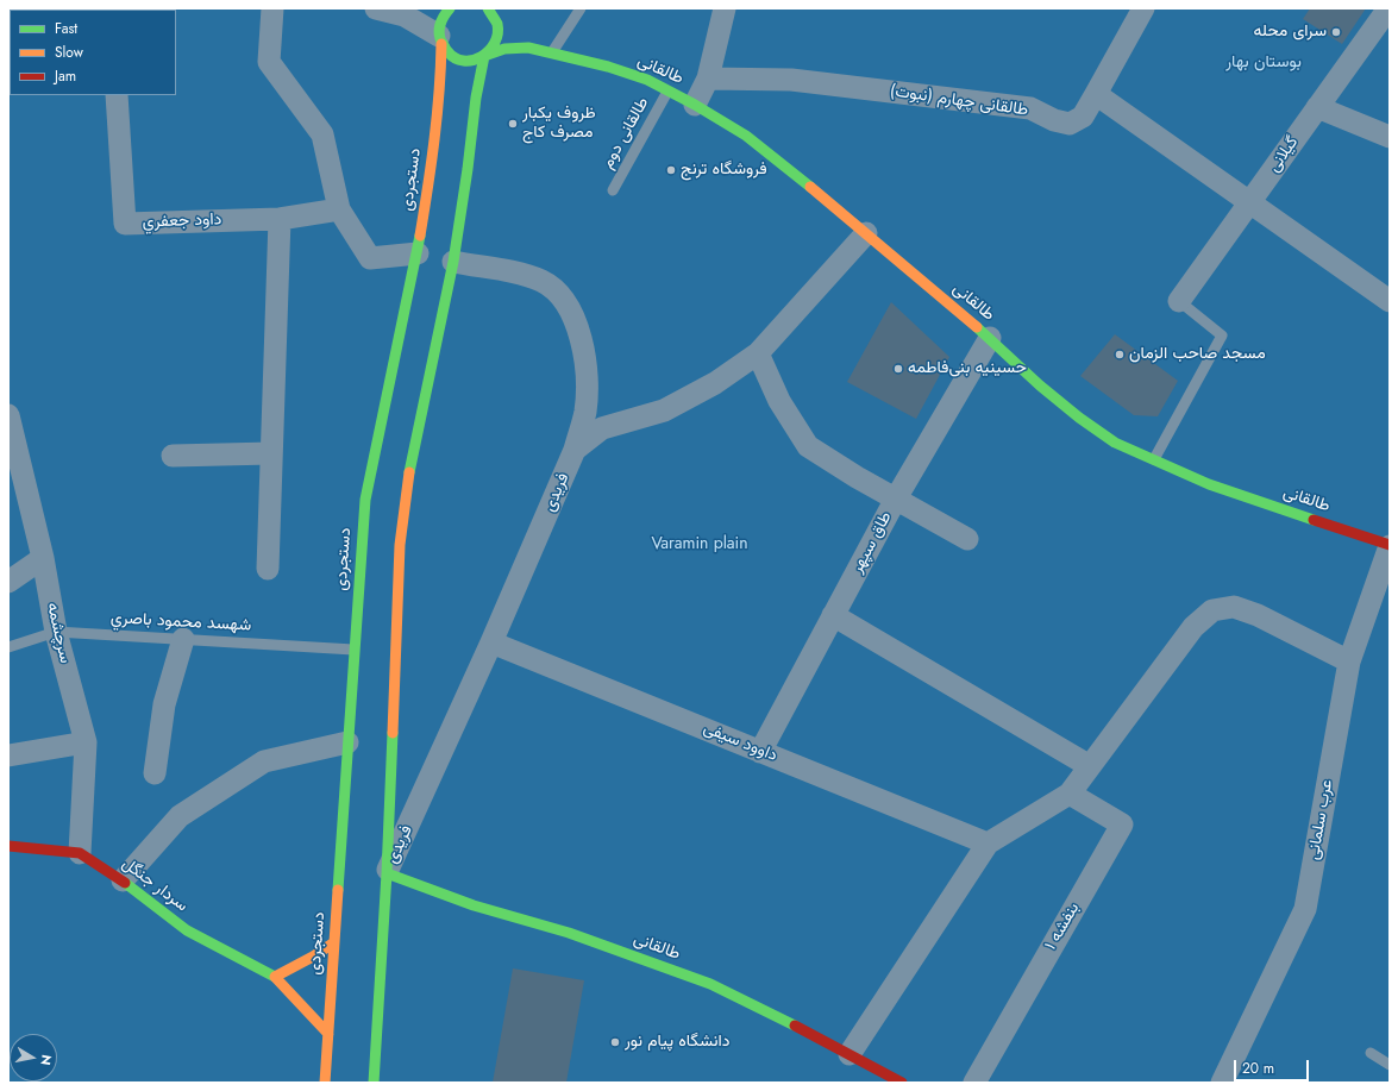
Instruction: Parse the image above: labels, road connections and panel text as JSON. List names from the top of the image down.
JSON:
{
  "streets": {
    "main road": ["طالقانی", "دستجردی", "سردار جنگل"],
    "street": [
      "طالقانی چهارم (نبوت)",
      "گیلانی",
      "داود جعفري",
      "فریدی",
      "طاق سپهر",
      "سرچشمه",
      "داوود سیفی",
      "عرب سلمانی",
      "بنفشه ۱"
    ],
    "lane": ["طالقانی دوم", "شهسد محمود باصري"]
  },
  "crossings": [
    ["طالقانی", "طالقانی دوم"],
    ["طالقانی", "دستجردی"],
    ["طالقانی", "فریدی"],
    ["طالقانی", "طاق سپهر"],
    ["طالقانی", "عرب سلمانی"],
    ["دستجردی", "شهسد محمود باصري"],
    ["دستجردی", "سردار جنگل"],
    ["فریدی", "داوود سیفی"],
    ["طاق سپهر", "داوود سیفی"],
    ["شهسد محمود باصري", "سرچشمه"],
    ["سرچشمه", "سردار جنگل"]
  ],
  "parks": ["بوستان بهار", "Varamin plain"],
  "places": [
    "سرای محله",
    "ظروف یکبار مصرف کاج",
    "فروشگاه ترنج",
    "مسجد صاحب الزمان",
    "حسینیه بنی‌فاطمه",
    "دانشگاه پیام نور"
  ],
  "legend": ["Fast", "Slow", "Jam"],
  "scale_bar": "20 m",
  "north": "right"
}
